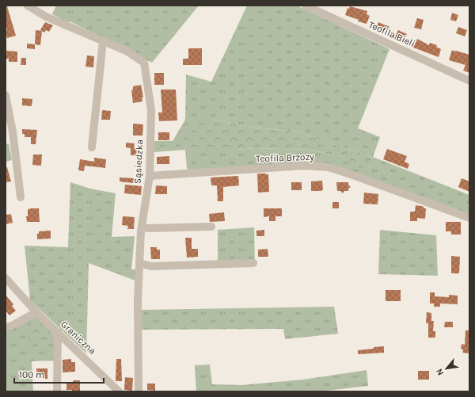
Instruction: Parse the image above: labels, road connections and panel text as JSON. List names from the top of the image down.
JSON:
{
  "streets": {
    "street": [
      "Teofila Bieli",
      "Teofila Brzozy",
      "Sąsiedzka",
      "Graniczna"
    ]
  },
  "crossings": [
    ["Teofila Brzozy", "Sąsiedzka"]
  ],
  "scale_bar": "100 m",
  "north": "bottom left"
}
